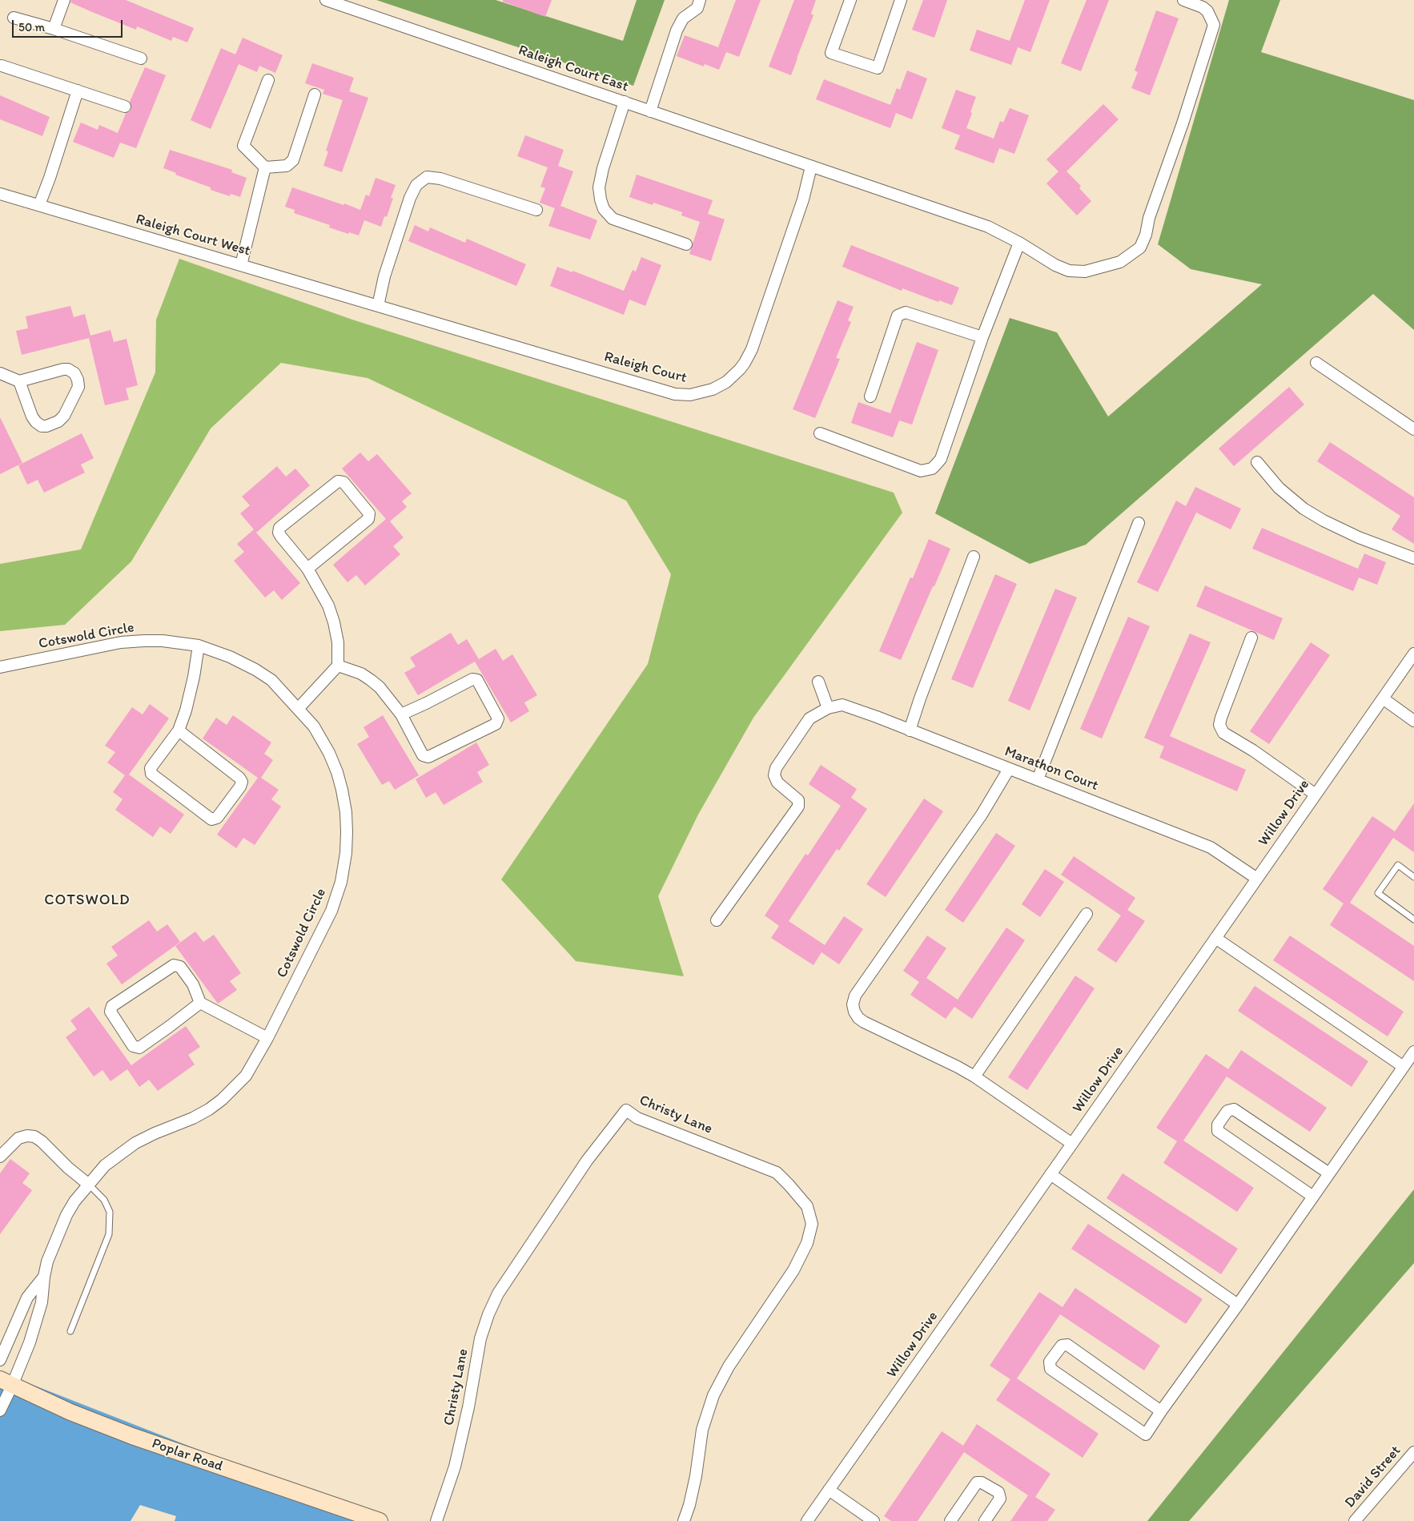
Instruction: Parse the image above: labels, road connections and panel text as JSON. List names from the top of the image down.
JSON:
{
  "streets": {
    "street": [
      "Raleigh Court East",
      "Raleigh Court West",
      "Raleigh Court",
      "Cotswold Circle",
      "Marathon Court",
      "Willow Drive",
      "Christy Lane",
      "Poplar Road",
      "David Street"
    ]
  },
  "crossings": [
    ["Raleigh Court East", "Raleigh Court"],
    ["Raleigh Court West", "Raleigh Court"],
    ["Cotswold Circle", "Poplar Road"],
    ["Marathon Court", "Willow Drive"]
  ],
  "districts": ["COTSWOLD"],
  "scale_bar": "50 m"
}
